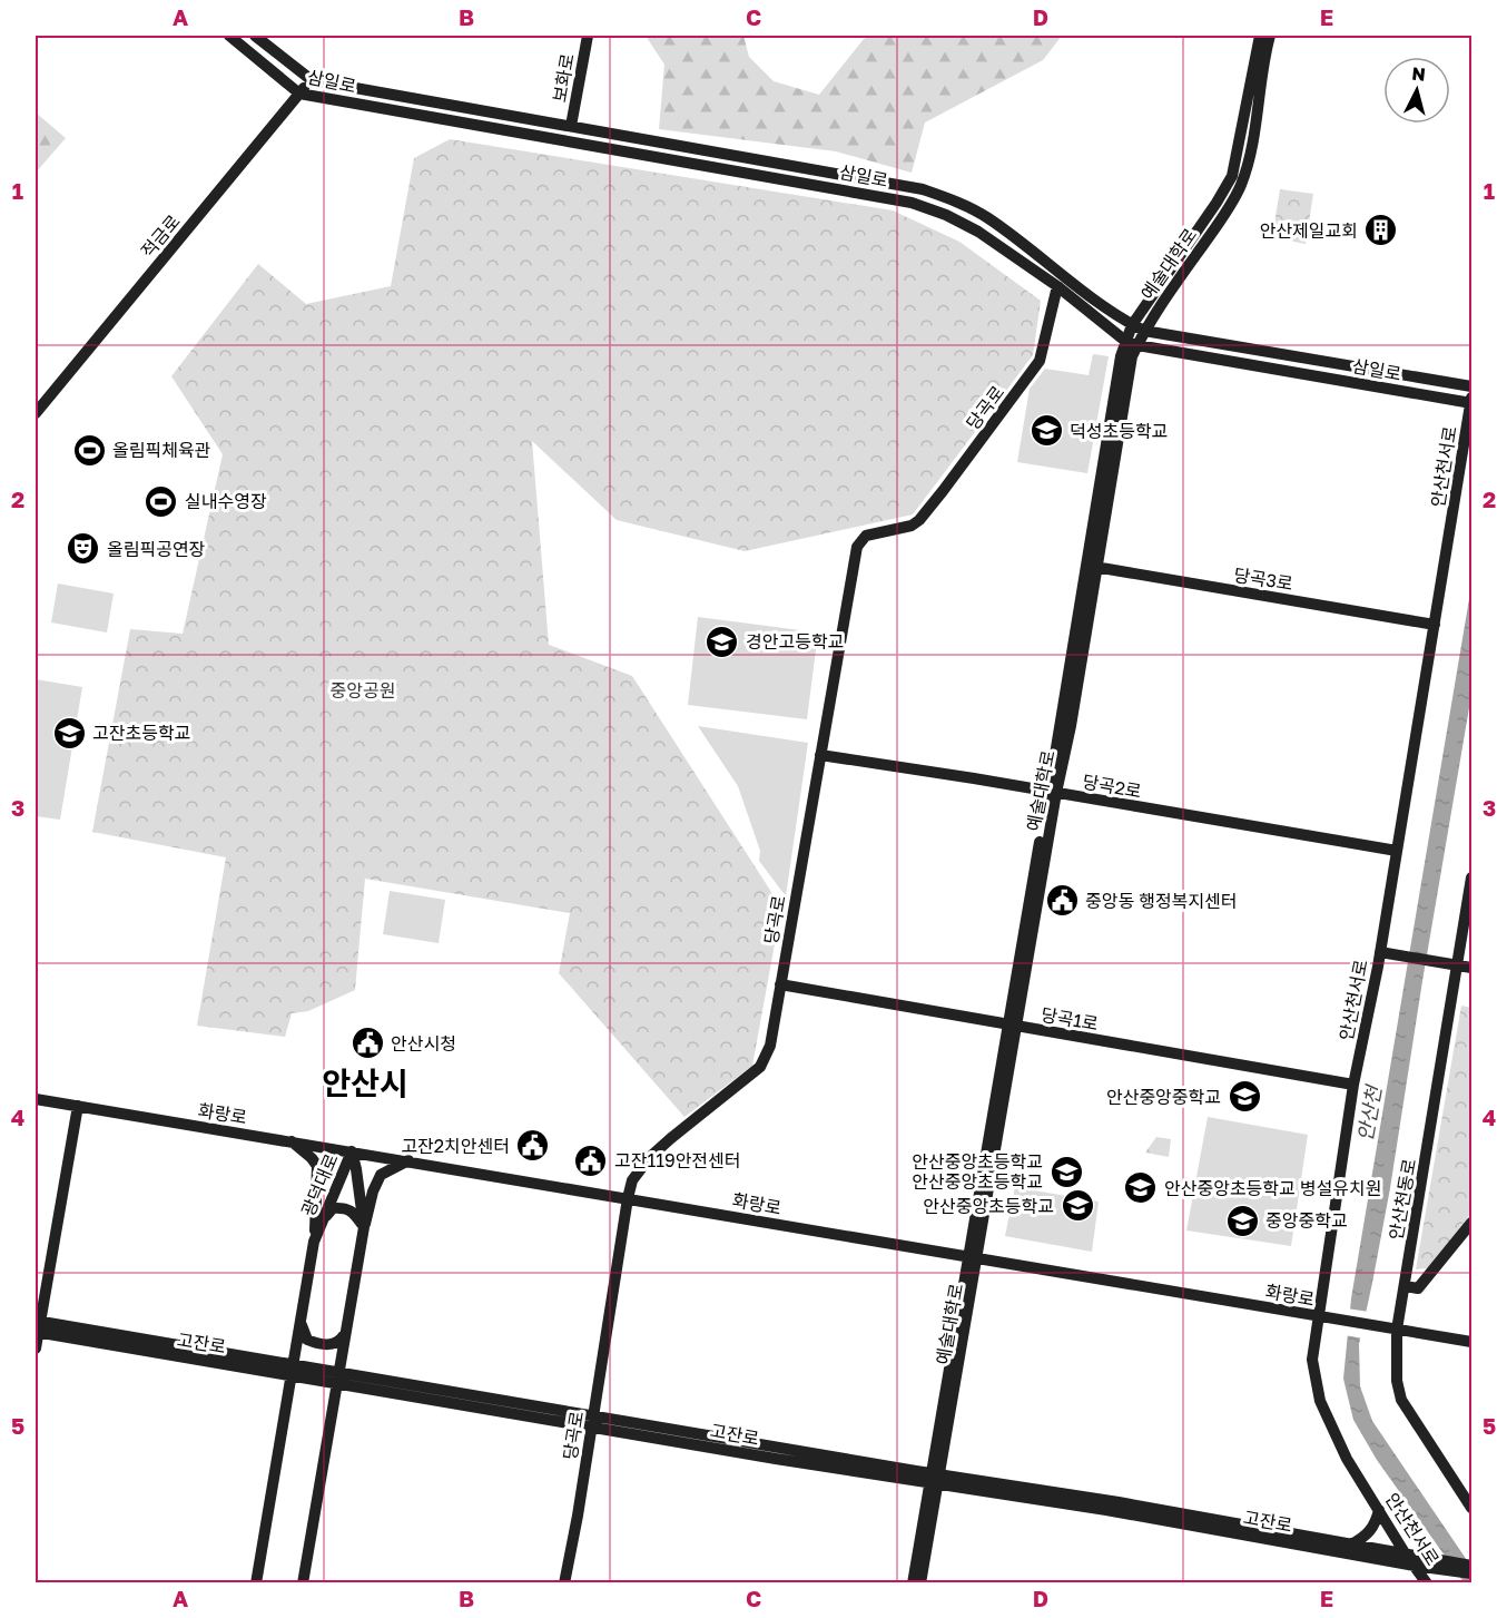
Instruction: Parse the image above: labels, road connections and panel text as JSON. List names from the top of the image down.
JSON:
{
  "streets": {
    "street": [
      "보화로",
      "삼일로",
      "적금로",
      "예술대학로",
      "당곡로",
      "안산천서로",
      "당곡3로",
      "당곡2로",
      "당곡1로",
      "화랑로",
      "광덕대로",
      "안산천동로",
      "고잔로"
    ]
  },
  "crossings": [
    ["보화로", "삼일로"],
    ["삼일로", "적금로"],
    ["삼일로", "예술대학로"],
    ["삼일로", "당곡로"],
    ["삼일로", "안산천서로"],
    ["예술대학로", "당곡3로"],
    ["예술대학로", "당곡2로"],
    ["예술대학로", "당곡1로"],
    ["예술대학로", "화랑로"],
    ["예술대학로", "고잔로"],
    ["당곡로", "당곡2로"],
    ["당곡로", "당곡1로"],
    ["당곡로", "화랑로"],
    ["당곡로", "고잔로"],
    ["안산천서로", "당곡3로"],
    ["안산천서로", "당곡2로"],
    ["안산천서로", "당곡1로"],
    ["안산천서로", "화랑로"],
    ["안산천서로", "고잔로"],
    ["화랑로", "광덕대로"],
    ["화랑로", "안산천동로"],
    ["광덕대로", "고잔로"]
  ],
  "districts": ["안산시"],
  "water": ["안산천"],
  "parks": ["중앙공원"],
  "places": {
    "building": ["안산제일교회"],
    "school or university": [
      "덕성초등학교",
      "경안고등학교",
      "고잔초등학교",
      "안산중앙중학교",
      "안산중앙초등학교 안산중앙초등학교",
      "안산중앙초등학교 병설유치원",
      "안산중앙초등학교",
      "중앙중학교"
    ],
    "sports": ["올림픽체육관", "실내수영장"],
    "theatre": ["올림픽공연장"],
    "public building": [
      "중앙동 행정복지센터",
      "안산시청",
      "고잔2치안센터",
      "고잔119안전센터"
    ]
  },
  "north": "top",
  "grid": {
    "columns": [
      "A",
      "B",
      "C",
      "D",
      "E"
    ],
    "rows": [
      "1",
      "2",
      "3",
      "4",
      "5"
    ]
  }
}
